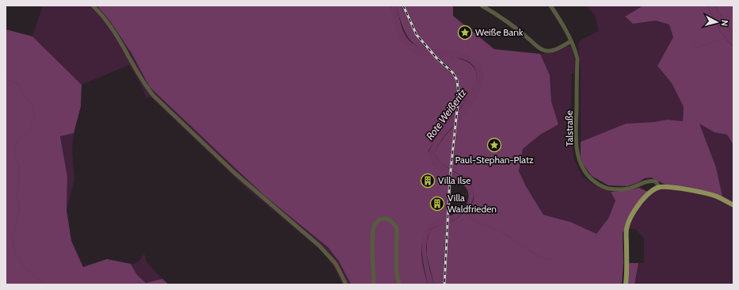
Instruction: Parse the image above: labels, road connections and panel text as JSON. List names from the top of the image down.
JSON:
{
  "streets": {
    "street": ["Talstraße"]
  },
  "water": ["Rote Weißeritz"],
  "places": {
    "place": ["Weiße Bank", "Paul-Stephan-Platz"],
    "building": ["Villa Ilse", "Villa Waldfrieden"]
  },
  "north": "right"
}
